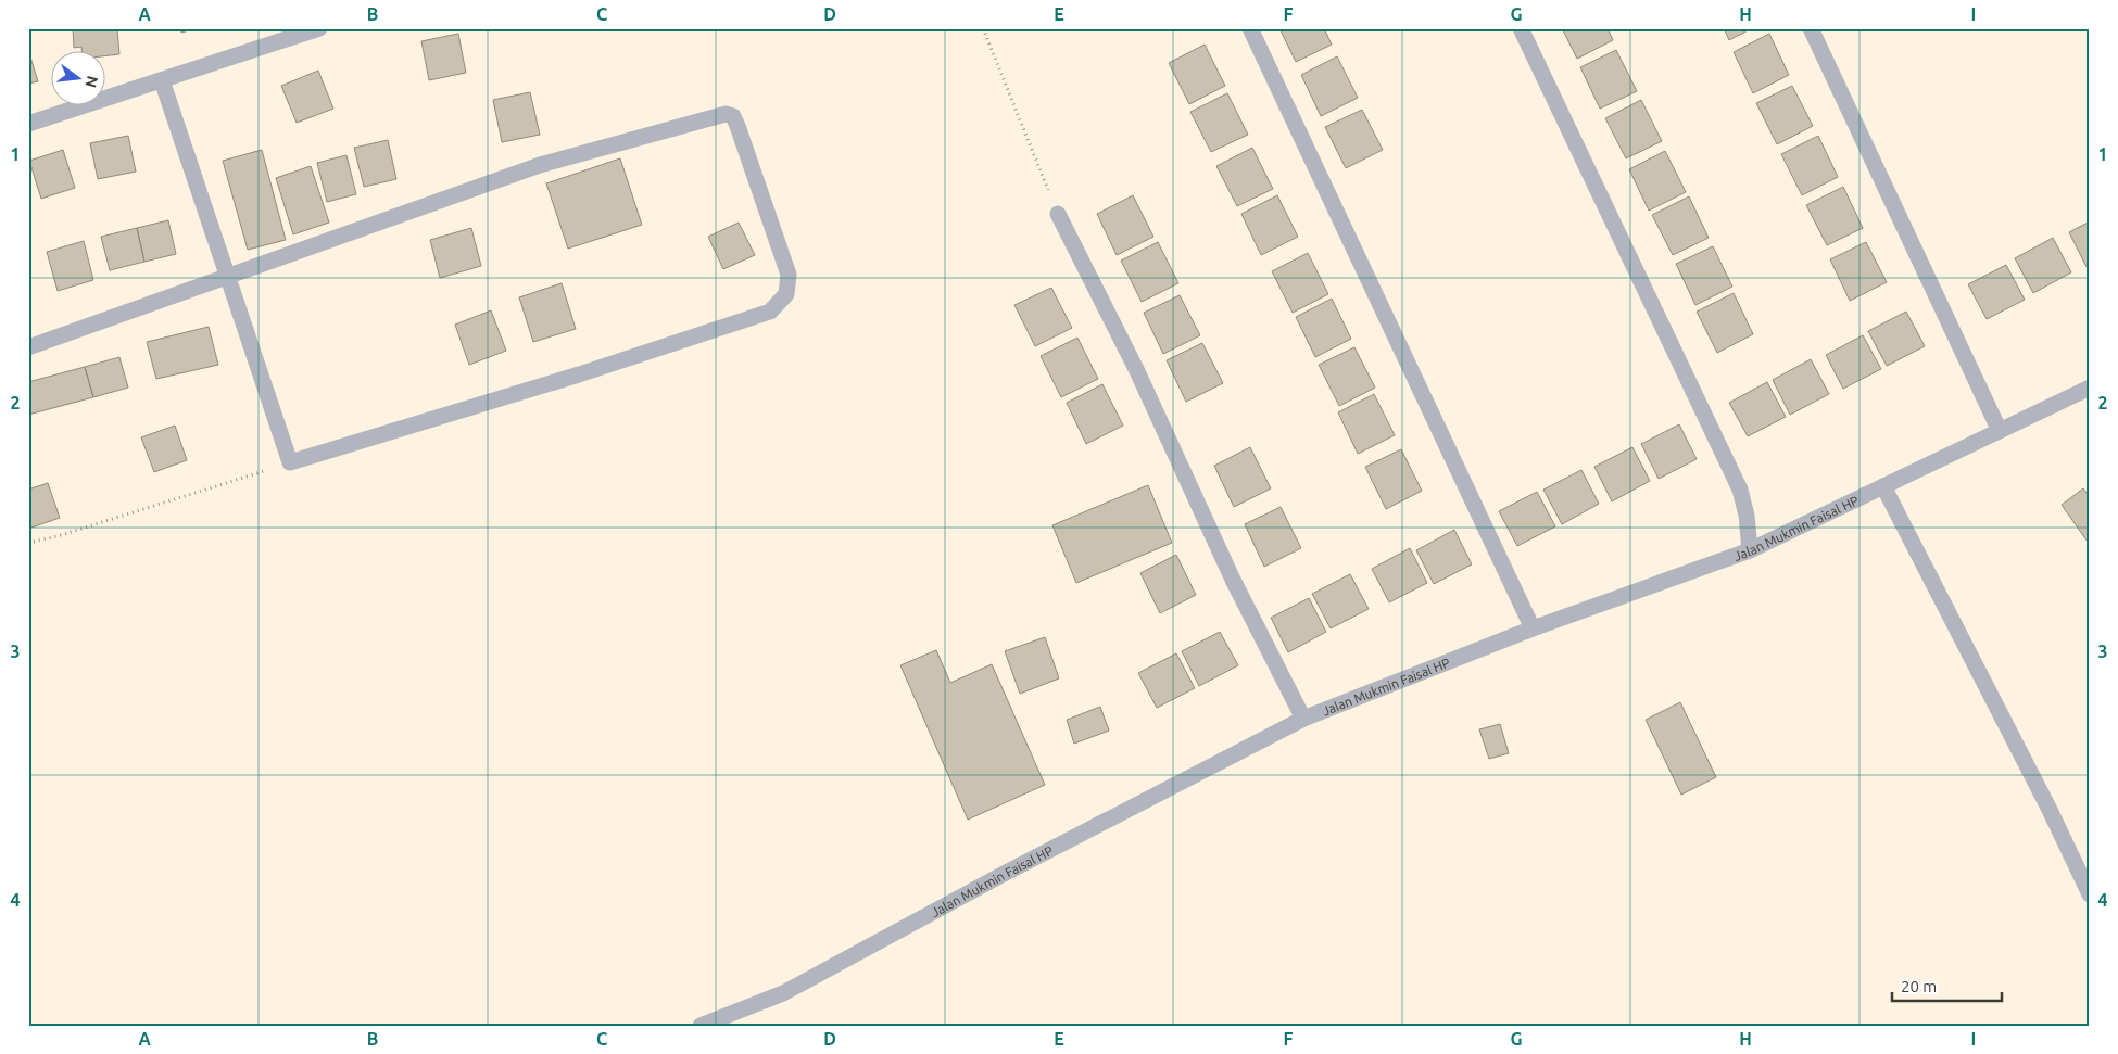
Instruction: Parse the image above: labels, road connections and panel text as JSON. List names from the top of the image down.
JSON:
{
  "streets": {
    "street": ["Jalan Mukmin Faisal HP"]
  },
  "scale_bar": "20 m",
  "north": "right",
  "grid": {
    "columns": [
      "A",
      "B",
      "C",
      "D",
      "E",
      "F",
      "G",
      "H",
      "I"
    ],
    "rows": [
      "1",
      "2",
      "3",
      "4"
    ]
  }
}
